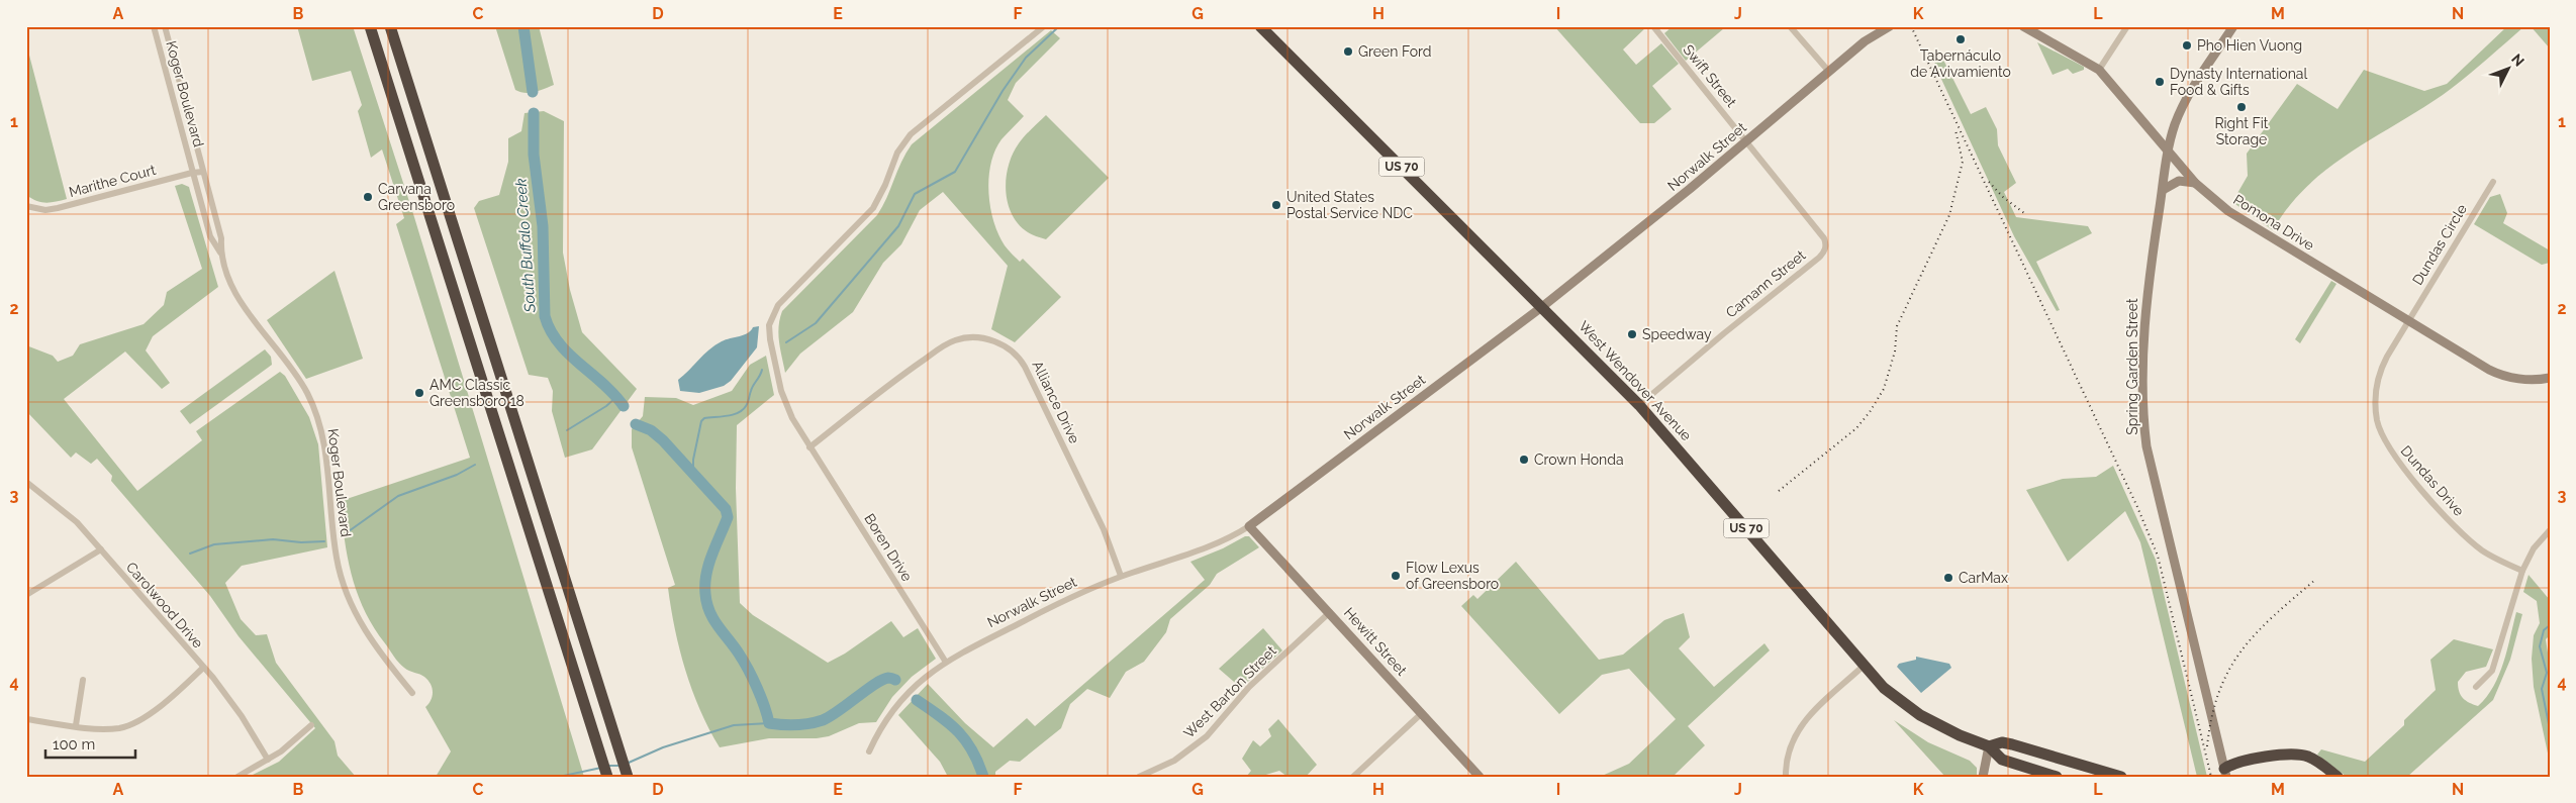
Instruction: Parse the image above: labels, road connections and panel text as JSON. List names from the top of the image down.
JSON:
{
  "streets": {
    "highway": ["US 70", "West Wendover Avenue"],
    "street": [
      "Swift Street",
      "Koger Boulevard",
      "Norwalk Street",
      "Marithe Court",
      "Pomona Drive",
      "Dundas Circle",
      "Camann Street",
      "Spring Garden Street",
      "Alliance Drive",
      "Dundas Drive",
      "Boren Drive",
      "Carolwood Drive",
      "Hewitt Street",
      "West Barton Street"
    ]
  },
  "crossings": [
    ["Swift Street", "Norwalk Street"],
    ["Swift Street", "Camann Street"],
    ["Koger Boulevard", "Marithe Court"],
    ["Norwalk Street", "Camann Street"],
    ["Norwalk Street", "West Wendover Avenue"],
    ["Norwalk Street", "Alliance Drive"],
    ["Norwalk Street", "Boren Drive"],
    ["Norwalk Street", "Hewitt Street"],
    ["Pomona Drive", "Dundas Circle"],
    ["Pomona Drive", "Spring Garden Street"],
    ["Pomona Drive", "Dundas Drive"],
    ["Dundas Circle", "Dundas Drive"],
    ["Camann Street", "West Wendover Avenue"],
    ["Alliance Drive", "Boren Drive"],
    ["Hewitt Street", "West Barton Street"]
  ],
  "water": ["South Buffalo Creek"],
  "places": [
    "Tabernáculo de Avivamiento",
    "Pho Hien Vuong",
    "Green Ford",
    "Dynasty International Food & Gifts",
    "Right Fit Storage",
    "Carvana Greensboro",
    "United States Postal Service NDC",
    "Speedway",
    "AMC Classic Greensboro 18",
    "Crown Honda",
    "Flow Lexus of Greensboro",
    "CarMax"
  ],
  "scale_bar": "100 m",
  "north": "top right",
  "grid": {
    "columns": [
      "A",
      "B",
      "C",
      "D",
      "E",
      "F",
      "G",
      "H",
      "I",
      "J",
      "K",
      "L",
      "M",
      "N"
    ],
    "rows": [
      "1",
      "2",
      "3",
      "4"
    ]
  }
}
